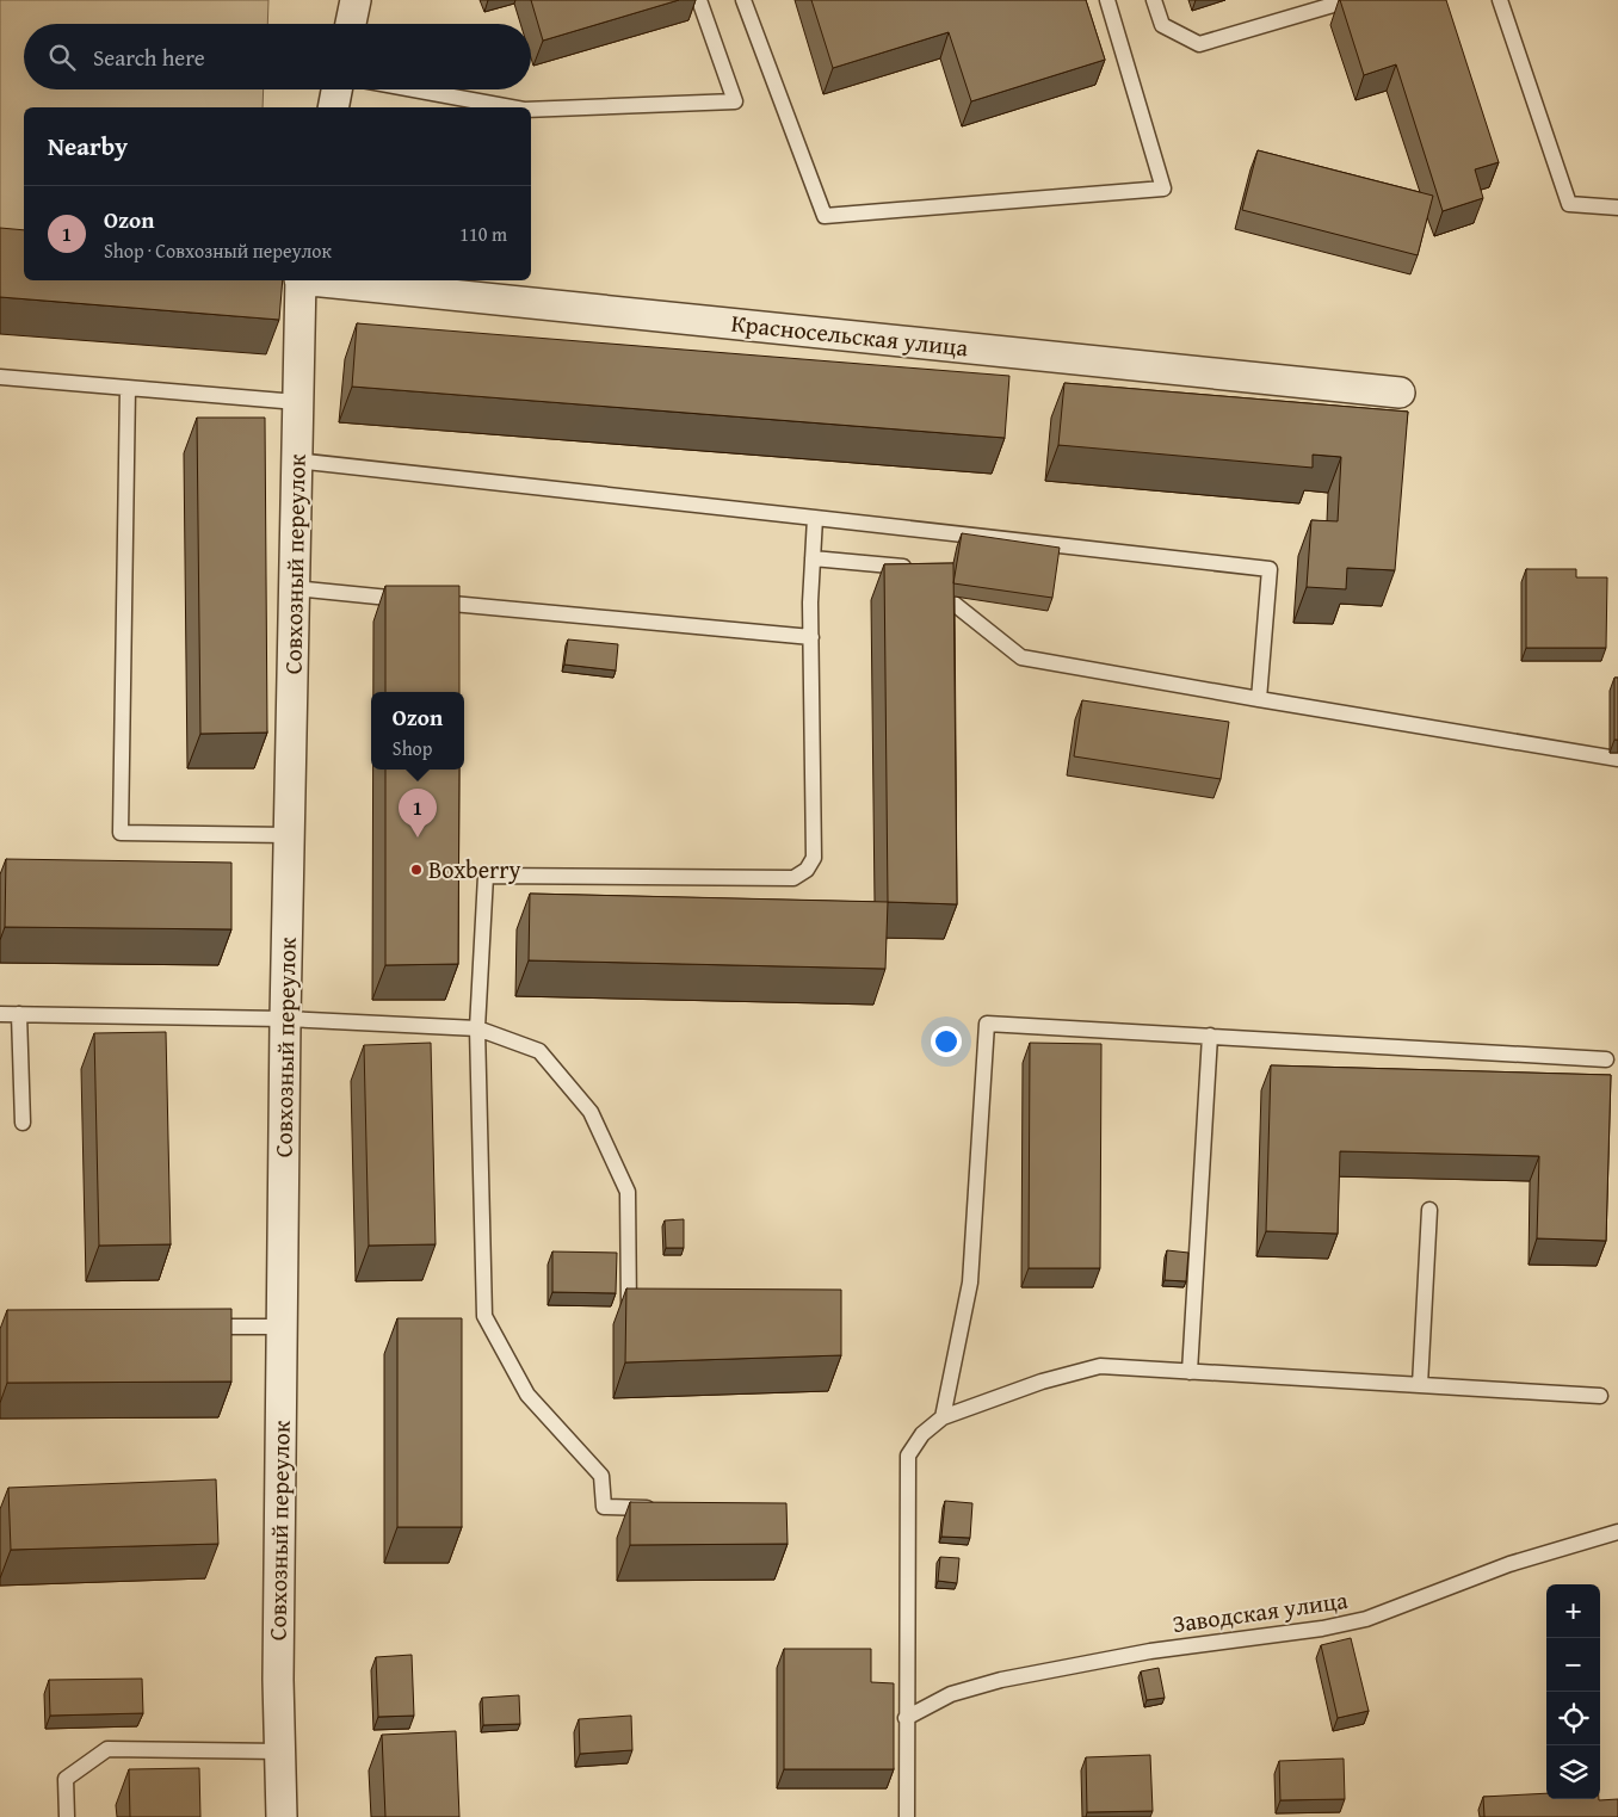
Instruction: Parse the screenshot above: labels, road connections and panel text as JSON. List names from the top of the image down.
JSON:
{
  "streets": {
    "street": ["Красносельская улица", "Совхозный переулок"],
    "lane": ["Заводская улица"]
  },
  "places": ["Boxberry"],
  "page": {
    "search": "Search here",
    "heading": "Nearby",
    "list": [
      {
        "mark": "1",
        "name": "Ozon",
        "note": "Shop · Совхозный переулок",
        "value": "110 m"
      }
    ],
    "popup": ["Ozon", "Shop"],
    "pins": "1",
    "map_buttons": ["+", "−"]
  }
}
